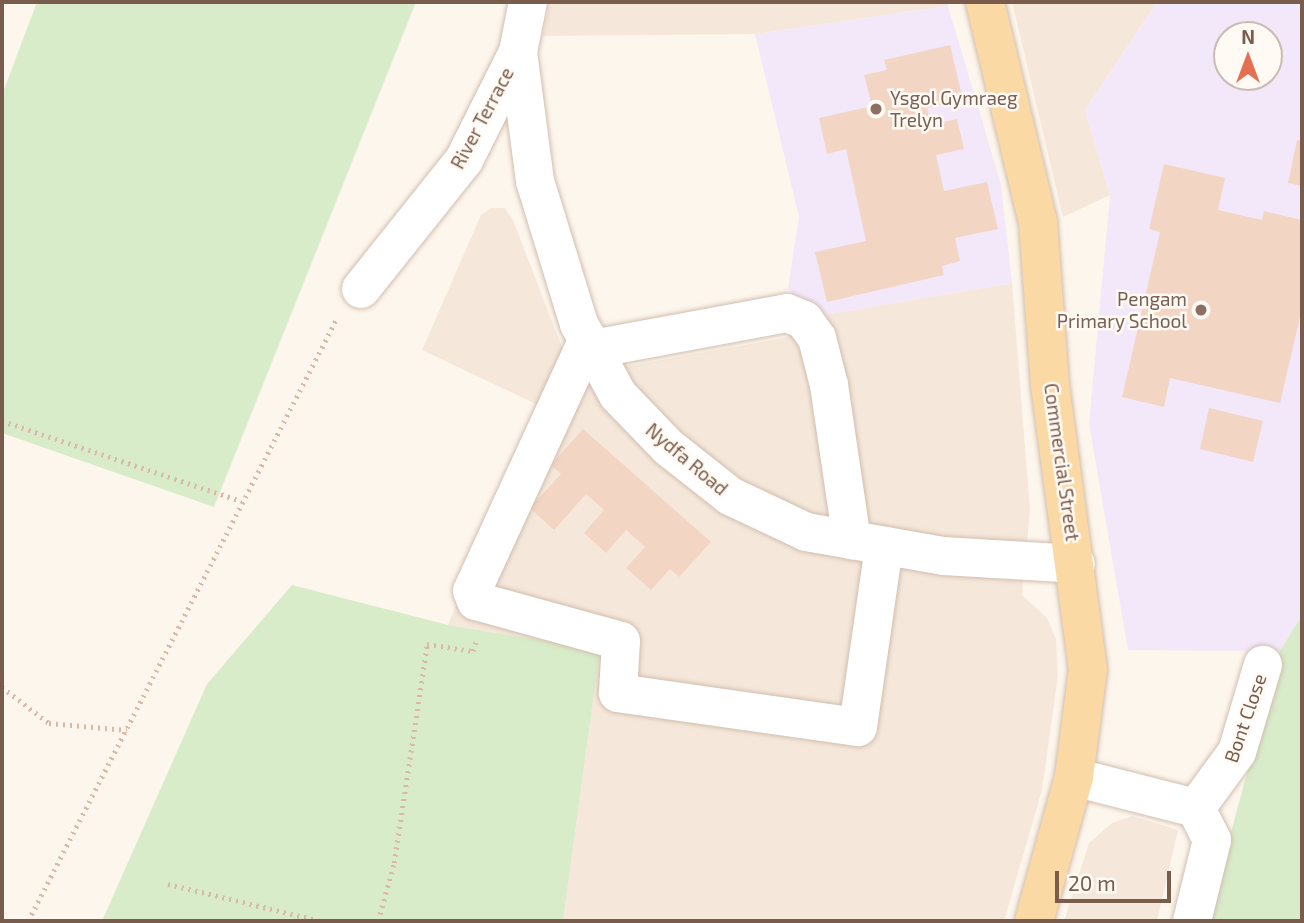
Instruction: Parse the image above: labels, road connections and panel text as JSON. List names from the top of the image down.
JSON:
{
  "streets": {
    "main road": ["Commercial Street"],
    "street": ["River Terrace", "Nydfa Road", "Bont Close"]
  },
  "crossings": [
    ["River Terrace", "Nydfa Road"],
    ["Nydfa Road", "Commercial Street"]
  ],
  "places": ["Ysgol Gymraeg Trelyn", "Pengam Primary School"],
  "scale_bar": "20 m",
  "north": "top"
}
